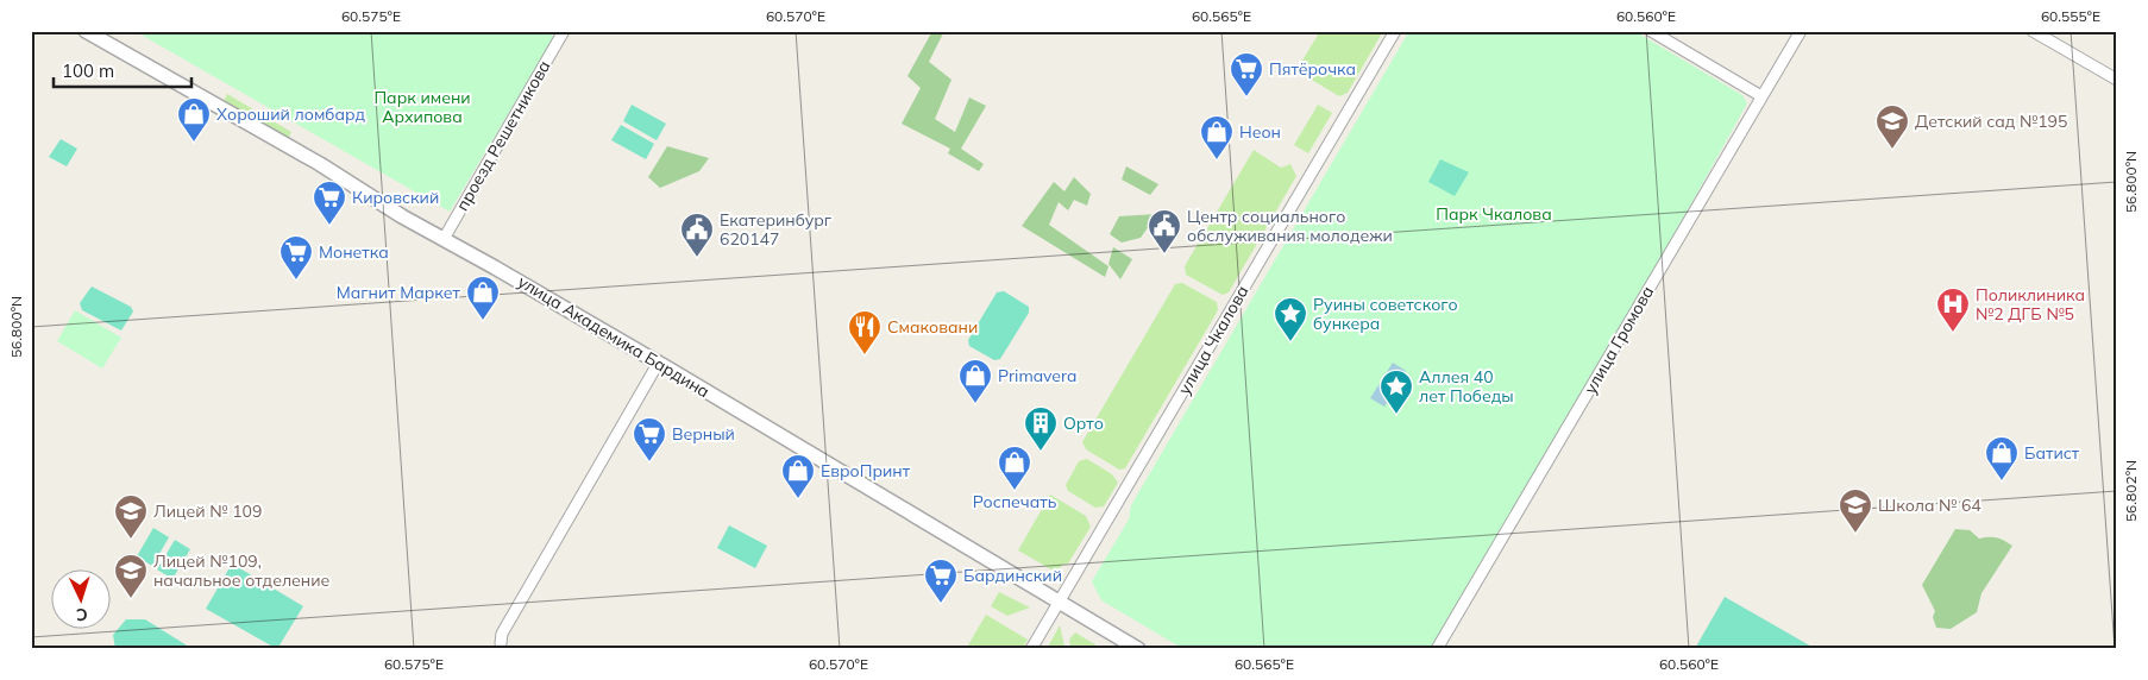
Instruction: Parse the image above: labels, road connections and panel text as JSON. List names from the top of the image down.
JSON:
{
  "streets": {
    "street": [
      "проезд Решетникова",
      "улица Академика Бардина",
      "улица Чкалова",
      "улица Громова"
    ]
  },
  "crossings": [
    ["проезд Решетникова", "улица Академика Бардина"],
    ["улица Академика Бардина", "улица Чкалова"]
  ],
  "parks": ["Парк имени Архипова", "Парк Чкалова"],
  "places": {
    "supermarket": [
      "Пятёрочка",
      "Кировский",
      "Монетка",
      "Верный",
      "Бардинский"
    ],
    "shop": [
      "Хороший ломбард",
      "Неон",
      "Магнит Маркет",
      "Primavera",
      "Батист",
      "Роспечать",
      "ЕвроПринт"
    ],
    "school or university": [
      "Детский сад №195",
      "Школа № 64",
      "Лицей № 109",
      "Лицей №109, начальное отделение"
    ],
    "public building": ["Центр социального обслуживания молодежи", "Екатеринбург 620147"],
    "hospital": ["Поликлиника №2 ДГБ №5"],
    "place": ["Руины советского бункера", "Аллея 40 лет Победы"],
    "restaurant": ["Смаковани"],
    "building": ["Орто"]
  },
  "scale_bar": "100 m",
  "north": "bottom",
  "coordinates": [
    "60.575°E",
    "60.570°E",
    "60.565°E",
    "60.560°E",
    "60.555°E",
    "56.800°N",
    "56.802°N"
  ]
}
